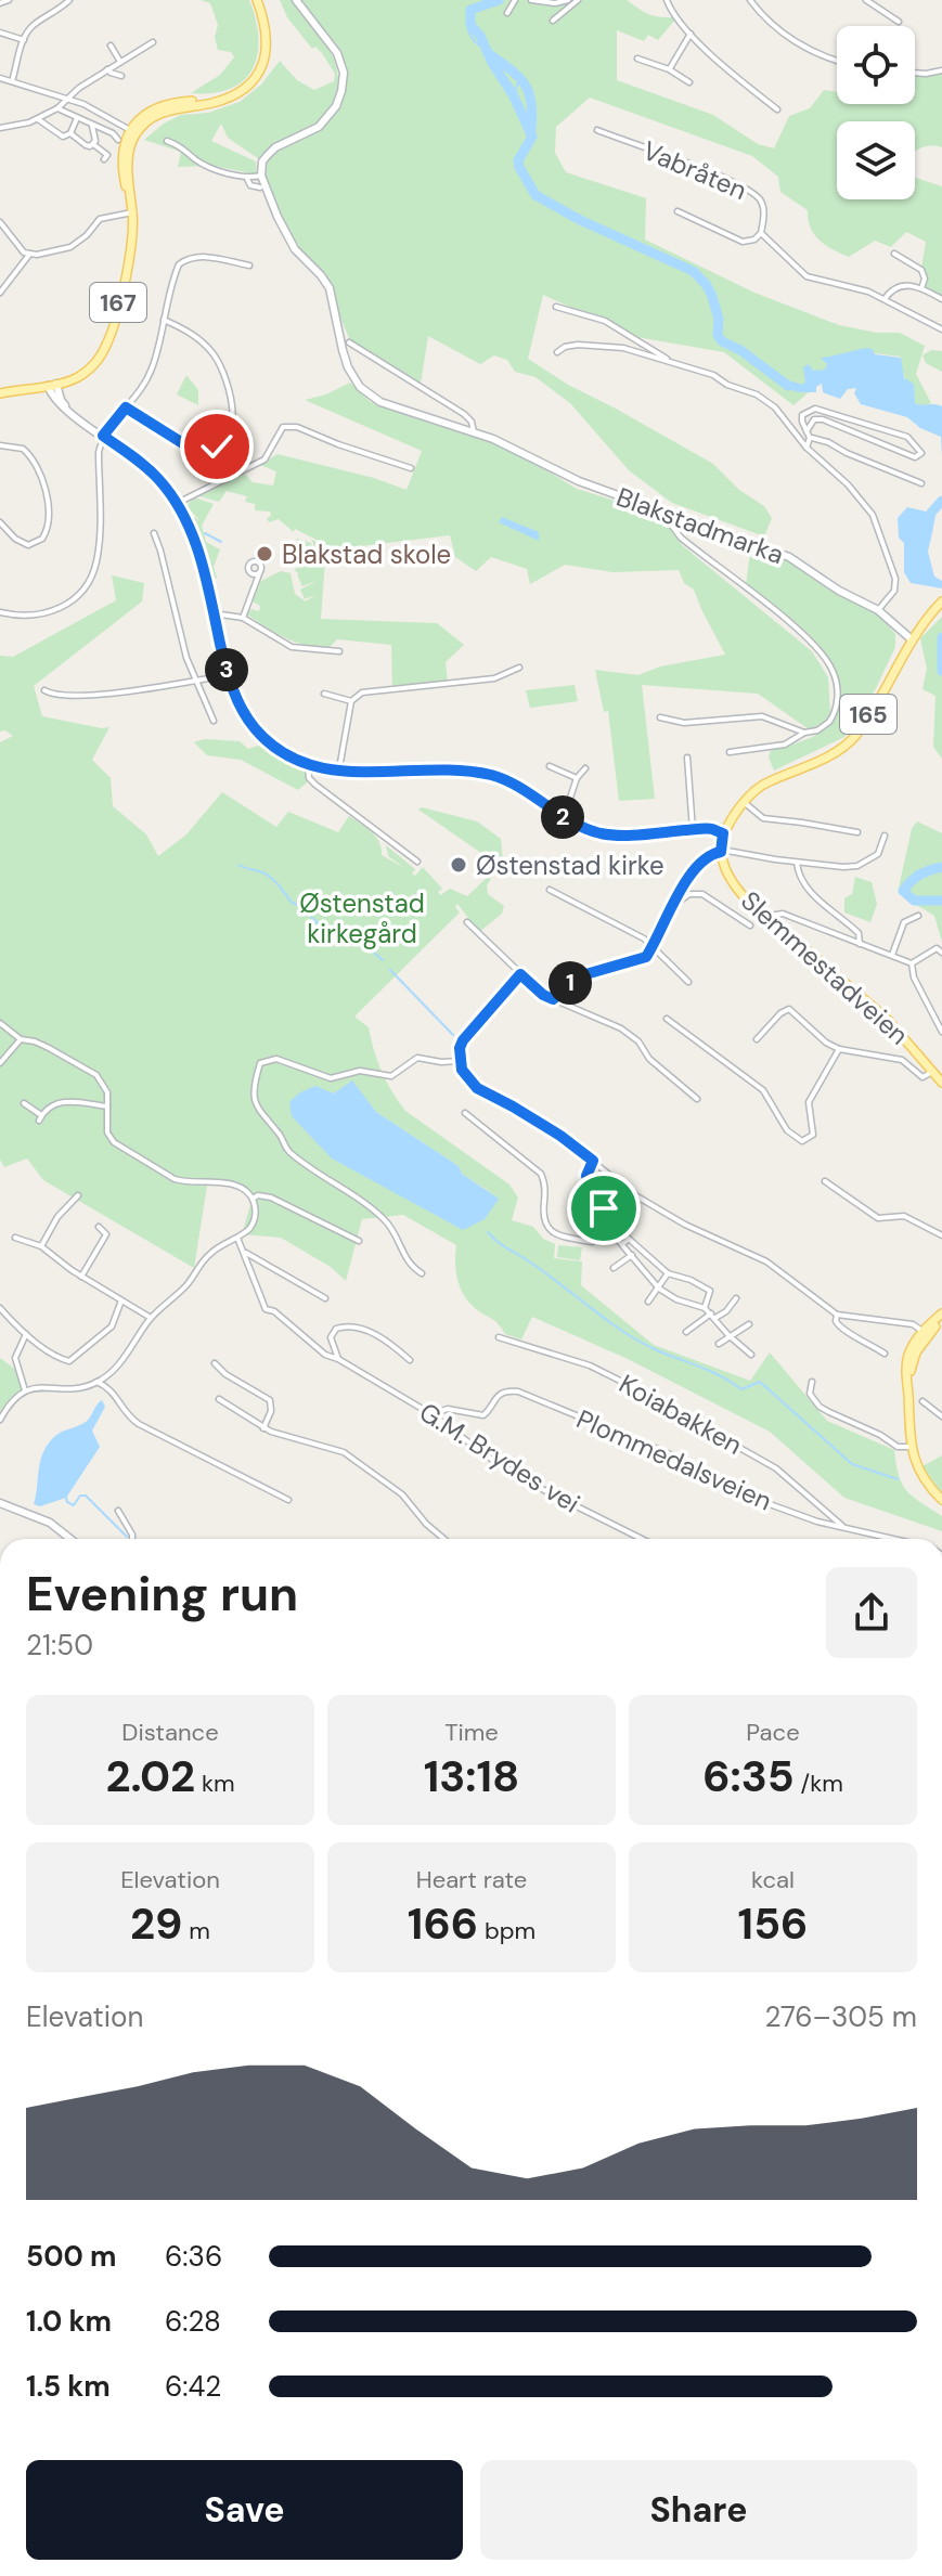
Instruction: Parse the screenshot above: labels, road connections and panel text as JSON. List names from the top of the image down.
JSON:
{
  "streets": {
    "main road": [
      "167",
      "Blakstadmarka",
      "165",
      "Slemmestadveien"
    ],
    "street": [
      "Vabråten",
      "Koiabakken",
      "G.M. Brydes vei",
      "Plommedalsveien"
    ]
  },
  "crossings": [
    ["Blakstadmarka", "165"],
    ["165", "Slemmestadveien"],
    ["Koiabakken", "Plommedalsveien"],
    ["G.M. Brydes vei", "Plommedalsveien"]
  ],
  "parks": ["Østenstad kirkegård"],
  "places": ["Blakstad skole", "Østenstad kirke"],
  "page": {
    "pins": ["3", "2", "1"],
    "heading": ["Evening run", "21:50"],
    "stats": [
      ["Distance", "2.02 km"],
      ["Time", "13:18"],
      ["Pace", "6:35 /km"],
      ["Elevation", "29 m"],
      ["Heart rate", "166 bpm"],
      ["kcal", "156"]
    ],
    "chart": ["Elevation", "276–305 m"],
    "list": [
      {
        "name": "500 m",
        "note": "6:36"
      },
      {
        "name": "1.0 km",
        "note": "6:28"
      },
      {
        "name": "1.5 km",
        "note": "6:42"
      }
    ],
    "buttons": ["Save", "Share"]
  }
}
